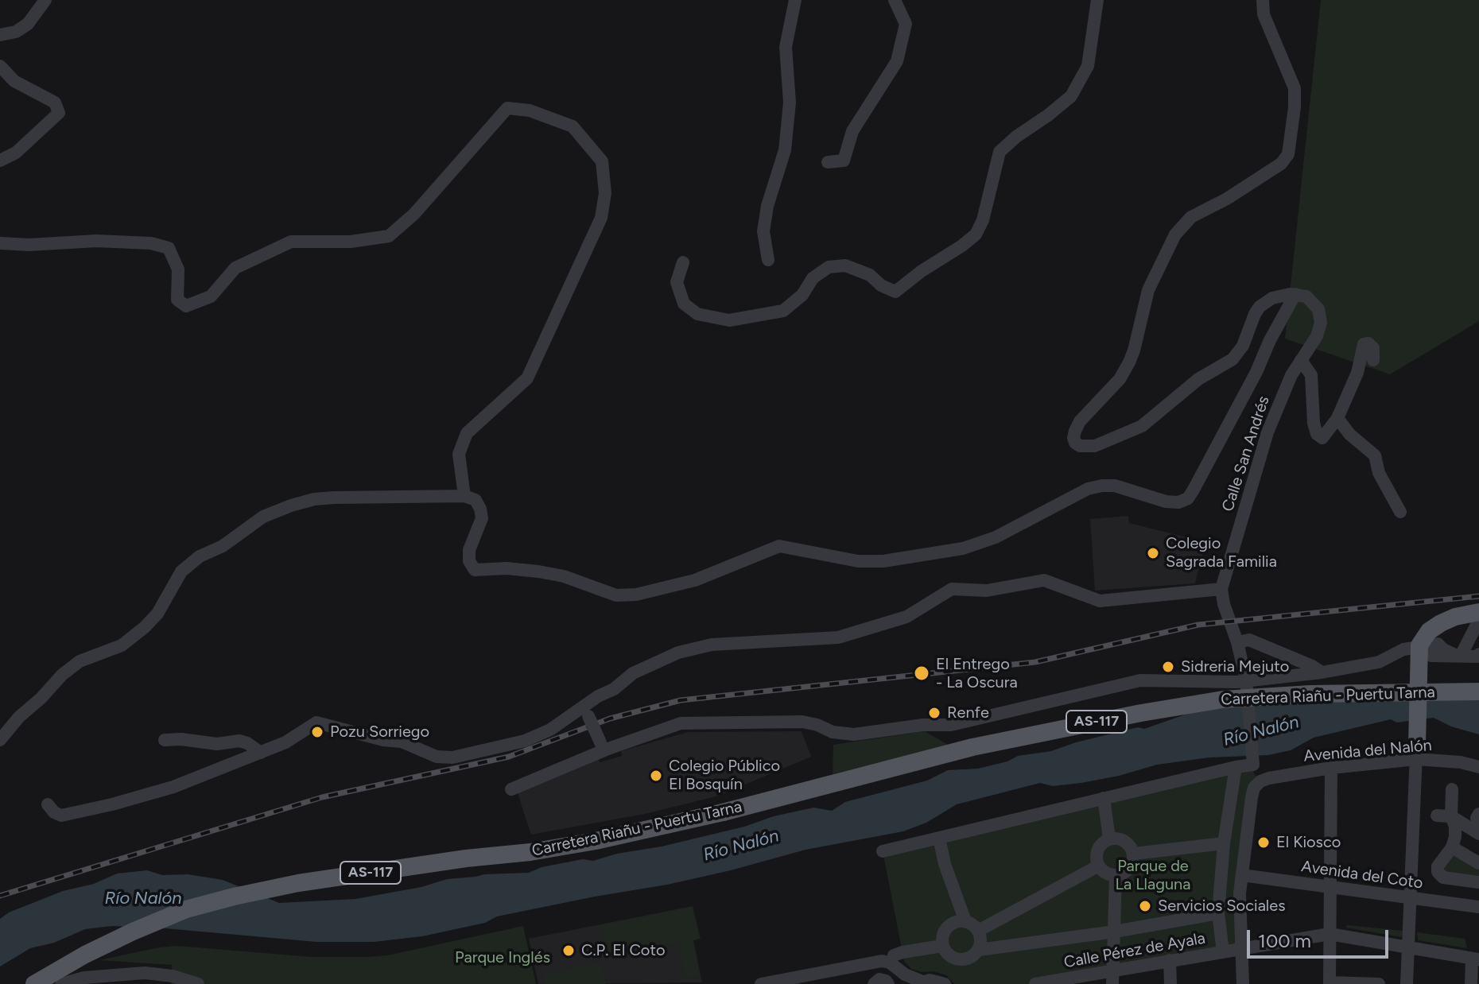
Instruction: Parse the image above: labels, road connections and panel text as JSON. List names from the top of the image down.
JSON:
{
  "streets": {
    "main road": ["Carretera Riañu - Puertu Tarna", "AS-117"],
    "street": [
      "Calle San Andrés",
      "Avenida del Nalón",
      "Avenida del Coto",
      "Calle Pérez de Ayala"
    ]
  },
  "water": ["Río Nalón"],
  "parks": ["Parque de La Llaguna", "Parque Inglés"],
  "places": [
    "Colegio Sagrada Familia",
    "Sidreria Mejuto",
    "El Entrego - La Oscura",
    "Renfe",
    "Pozu Sorriego",
    "Colegio Público El Bosquín",
    "El Kiosco",
    "Servicios Sociales",
    "C.P. El Coto"
  ],
  "scale_bar": "100 m"
}
